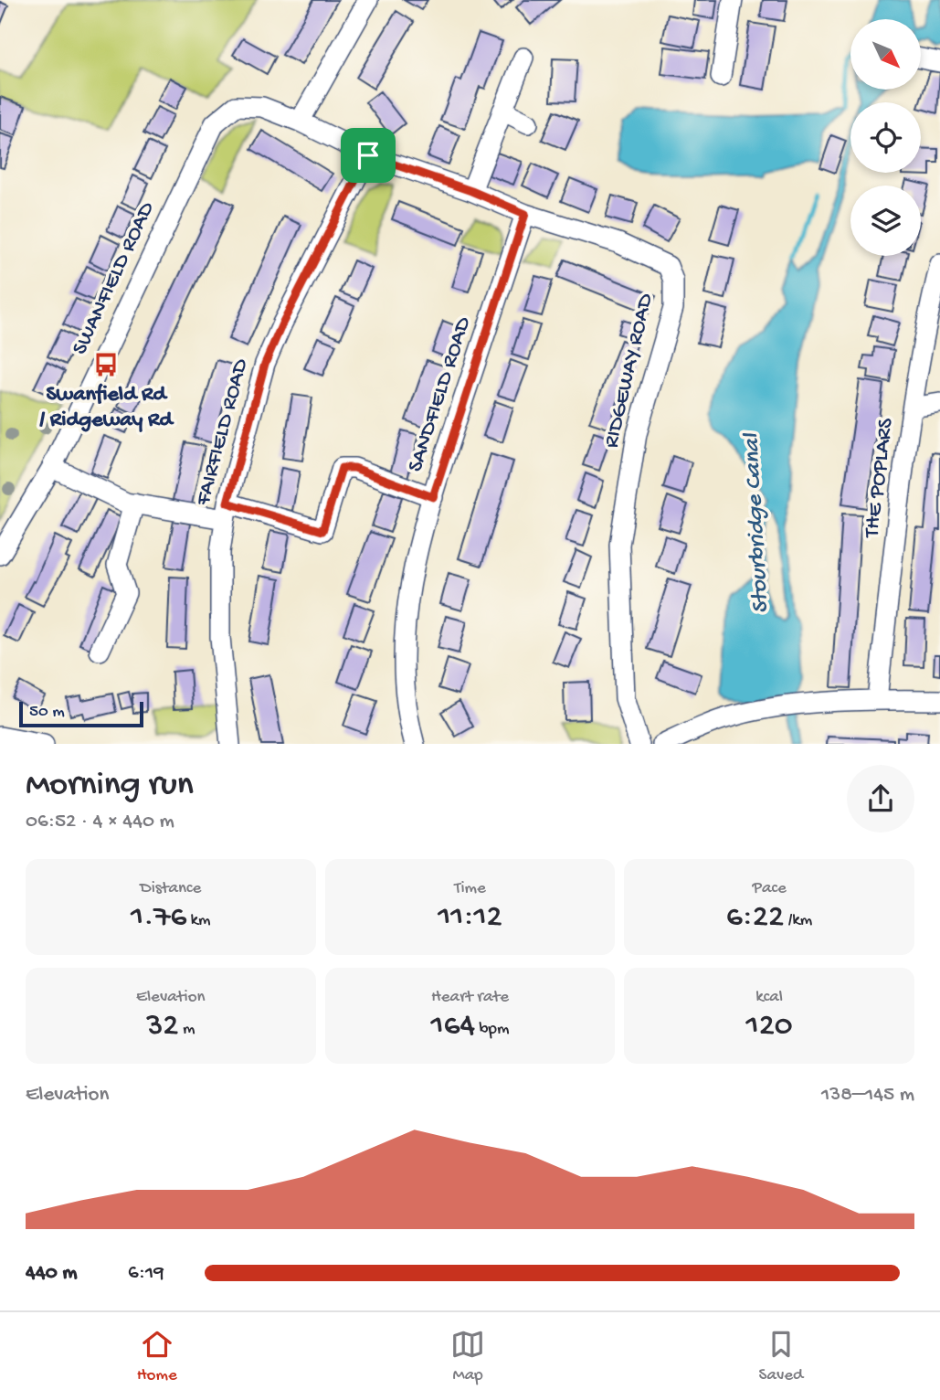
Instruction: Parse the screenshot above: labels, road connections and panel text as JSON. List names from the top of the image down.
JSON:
{
  "streets": {
    "street": [
      "SWANFIELD ROAD",
      "RIDGEWAY ROAD",
      "SANDFIELD ROAD",
      "FAIRFIELD ROAD",
      "THE POPLARS"
    ]
  },
  "crossings": [
    ["SWANFIELD ROAD", "RIDGEWAY ROAD"],
    ["RIDGEWAY ROAD", "SANDFIELD ROAD"],
    ["RIDGEWAY ROAD", "FAIRFIELD ROAD"]
  ],
  "water": ["Stourbridge Canal"],
  "places": {
    "bus stop": ["Swanfield Rd / Ridgeway Rd"]
  },
  "scale_bar": "50 m",
  "north": "bottom right",
  "page": {
    "scale": "50 m",
    "heading": ["Morning run", "06:52 · 4 × 440 m"],
    "stats": [
      ["Distance", "1.76 km"],
      ["Time", "11:12"],
      ["Pace", "6:22 /km"],
      ["Elevation", "32 m"],
      ["Heart rate", "164 bpm"],
      ["kcal", "120"]
    ],
    "chart": ["Elevation", "138–145 m"],
    "list": [
      {
        "name": "440 m",
        "note": "6:19"
      }
    ],
    "tabs": ["Home", "Map", "Saved"]
  }
}
